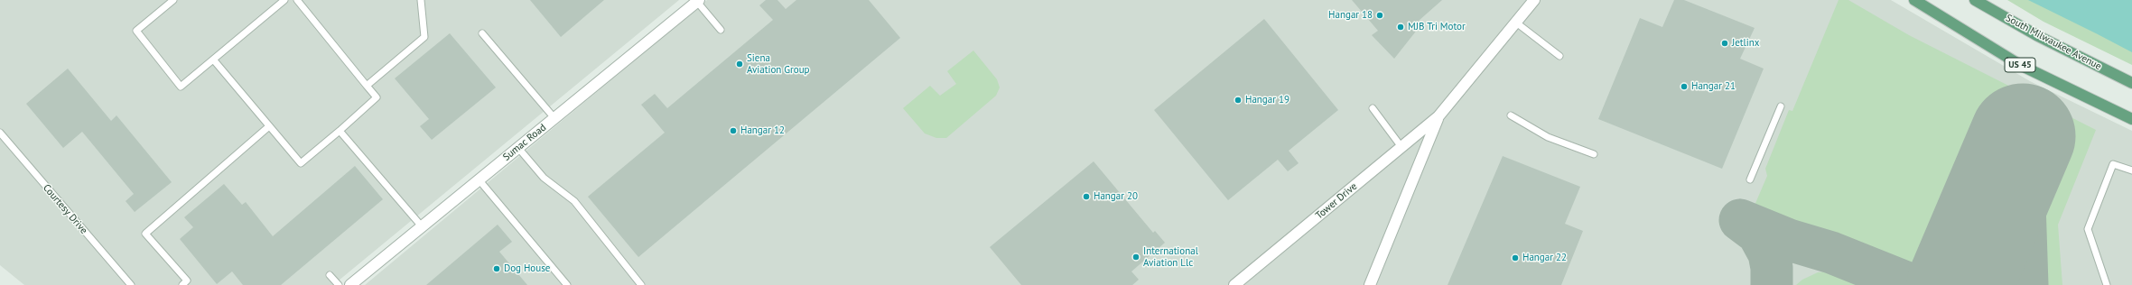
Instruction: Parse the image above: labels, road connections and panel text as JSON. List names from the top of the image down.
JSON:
{
  "streets": {
    "main road": ["South Milwaukee Avenue", "US 45"],
    "street": ["Sumac Road", "Tower Drive"],
    "lane": ["Courtesy Drive"]
  },
  "places": [
    "Hangar 18",
    "MJB Tri Motor",
    "Jetlinx",
    "Siena Aviation Group",
    "Hangar 21",
    "Hangar 19",
    "Hangar 12",
    "Hangar 20",
    "International Aviation Llc",
    "Hangar 22",
    "Dog House"
  ]
}
